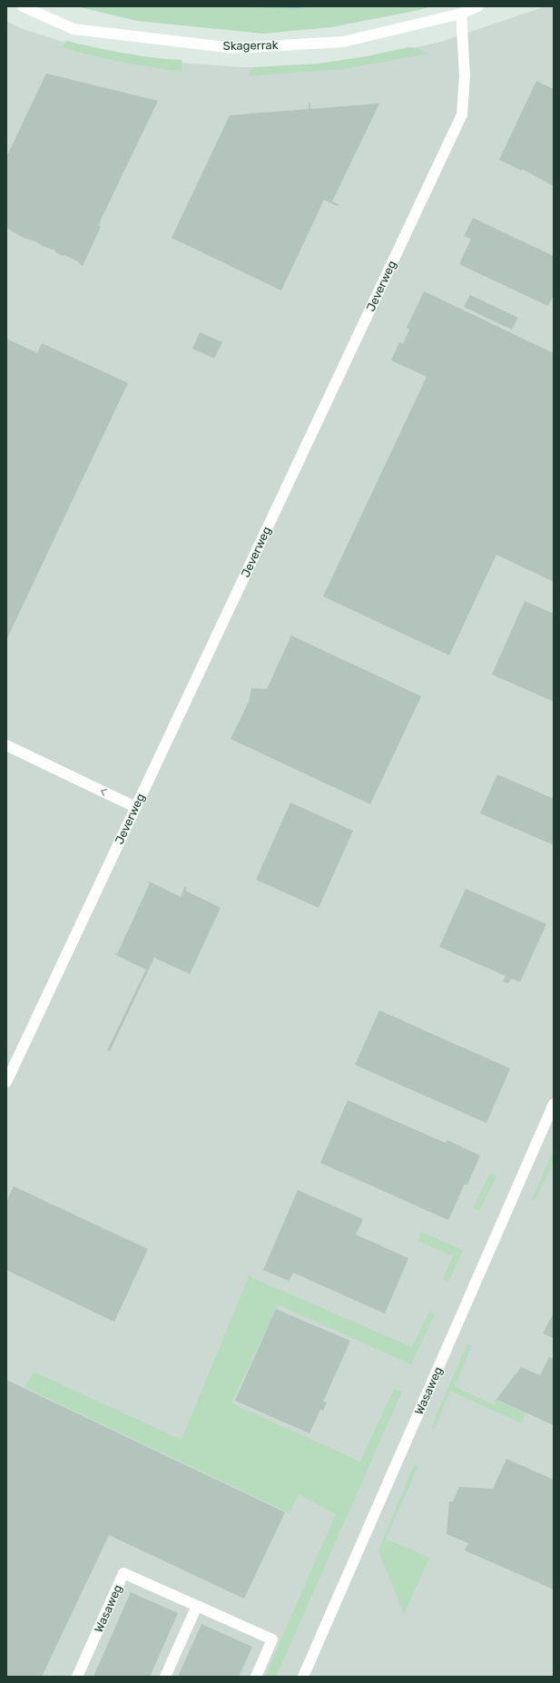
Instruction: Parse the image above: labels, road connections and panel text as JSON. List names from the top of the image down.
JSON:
{
  "streets": {
    "street": ["Skagerrak", "Jeverweg", "Wasaweg"]
  },
  "crossings": [
    ["Skagerrak", "Jeverweg"]
  ]
}
